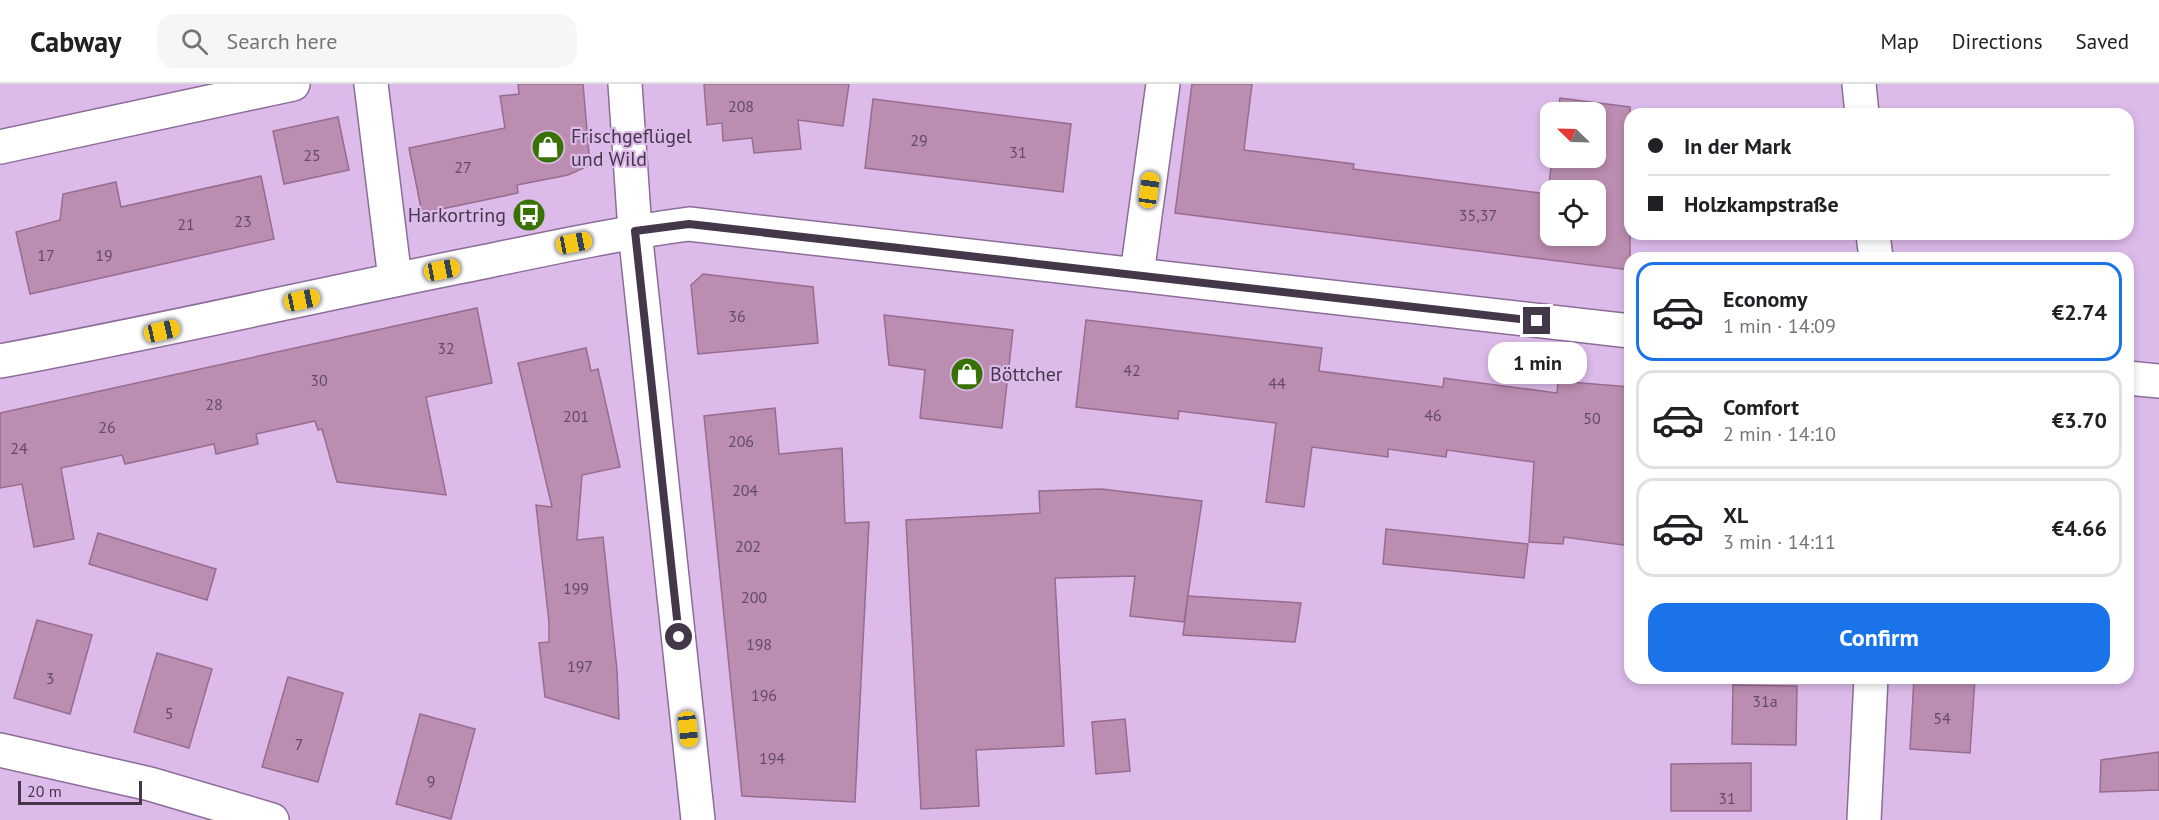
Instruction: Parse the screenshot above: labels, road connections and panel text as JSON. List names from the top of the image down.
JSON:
{
  "places": {
    "shop": ["Frischgeflügel und Wild", "Böttcher"],
    "bus stop": ["Harkortring"]
  },
  "house_numbers": [
    "208",
    "29",
    "31",
    "25",
    "27",
    "35,37",
    "23",
    "21",
    "17",
    "19",
    "36",
    "32",
    "42",
    "30",
    "44",
    "28",
    "46",
    "201",
    "50",
    "26",
    "206",
    "24",
    "204",
    "202",
    "199",
    "200",
    "198",
    "197",
    "3",
    "196",
    "31a",
    "5",
    "54",
    "7",
    "194",
    "9",
    "31"
  ],
  "scale_bar": "20 m",
  "north": "top left",
  "page": {
    "header": "Cabway",
    "search": "Search here",
    "nav": ["Map", "Directions", "Saved"],
    "banner": ["In der Mark", "Holzkampstraße"],
    "list": [
      {
        "name": "Economy",
        "note": "1 min · 14:09",
        "value": "€2.74"
      },
      {
        "name": "Comfort",
        "note": "2 min · 14:10",
        "value": "€3.70"
      },
      {
        "name": "XL",
        "note": "3 min · 14:11",
        "value": "€4.66"
      }
    ],
    "bubble": "1 min",
    "buttons": "Confirm",
    "scale": "20 m"
  }
}
